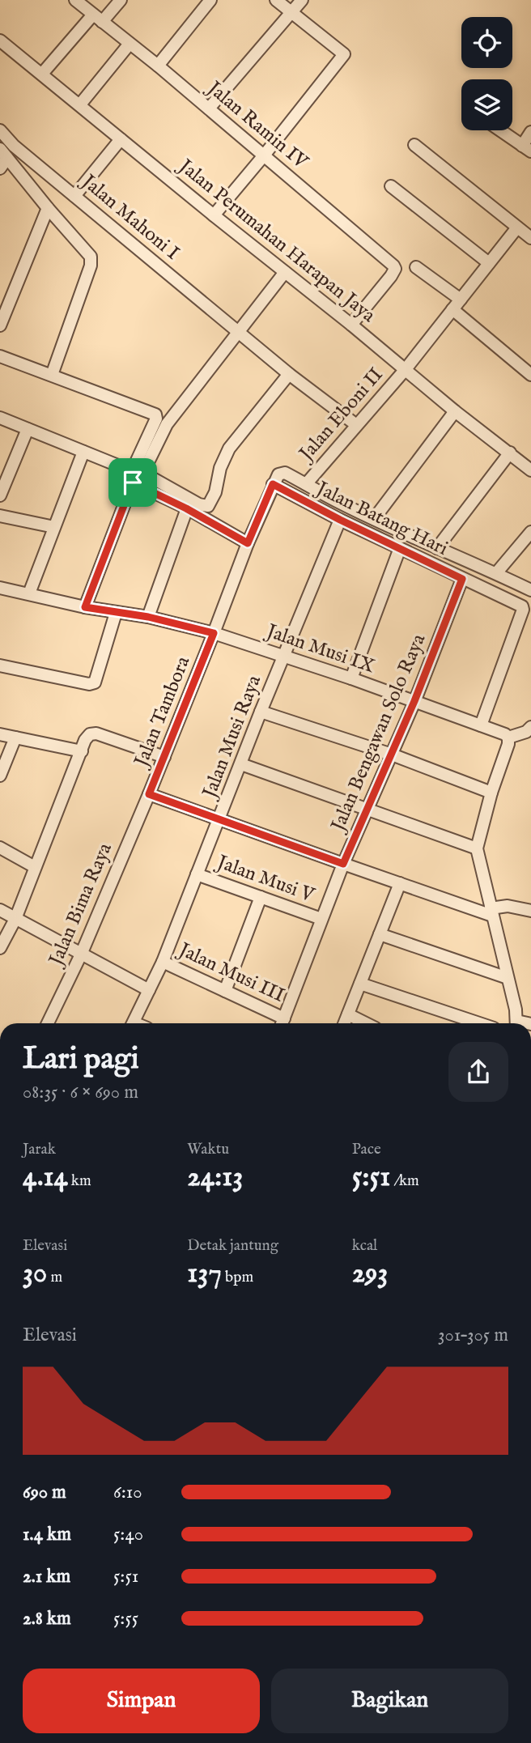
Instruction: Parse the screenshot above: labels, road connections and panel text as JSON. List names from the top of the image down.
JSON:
{
  "streets": {
    "street": [
      "Jalan Ramin IV",
      "Jalan Mahoni I",
      "Jalan Perumahan Harapan Jaya",
      "Jalan Eboni II",
      "Jalan Batang Hari",
      "Jalan Musi IX",
      "Jalan Tambora",
      "Jalan Bengawan Solo Raya",
      "Jalan Musi Raya",
      "Jalan Musi V",
      "Jalan Bima Raya",
      "Jalan Musi III"
    ]
  },
  "crossings": [
    ["Jalan Ramin IV", "Jalan Perumahan Harapan Jaya"],
    ["Jalan Mahoni I", "Jalan Eboni II"],
    ["Jalan Perumahan Harapan Jaya", "Jalan Eboni II"],
    ["Jalan Batang Hari", "Jalan Tambora"],
    ["Jalan Batang Hari", "Jalan Bengawan Solo Raya"],
    ["Jalan Batang Hari", "Jalan Musi Raya"],
    ["Jalan Musi IX", "Jalan Tambora"],
    ["Jalan Musi IX", "Jalan Bengawan Solo Raya"],
    ["Jalan Musi IX", "Jalan Musi Raya"],
    ["Jalan Tambora", "Jalan Bima Raya"],
    ["Jalan Bengawan Solo Raya", "Jalan Musi V"],
    ["Jalan Bengawan Solo Raya", "Jalan Musi III"],
    ["Jalan Musi Raya", "Jalan Musi V"],
    ["Jalan Musi Raya", "Jalan Musi III"]
  ],
  "page": {
    "heading": ["Lari pagi", "08:35 · 6 × 690 m"],
    "stats": [
      ["Jarak", "4.14 km"],
      ["Waktu", "24:13"],
      ["Pace", "5:51 /km"],
      ["Elevasi", "30 m"],
      ["Detak jantung", "137 bpm"],
      ["kcal", "293"]
    ],
    "chart": ["Elevasi", "301–305 m"],
    "list": [
      {
        "name": "690 m",
        "note": "6:10"
      },
      {
        "name": "1.4 km",
        "note": "5:40"
      },
      {
        "name": "2.1 km",
        "note": "5:51"
      },
      {
        "name": "2.8 km",
        "note": "5:55"
      }
    ],
    "buttons": ["Simpan", "Bagikan"]
  }
}
